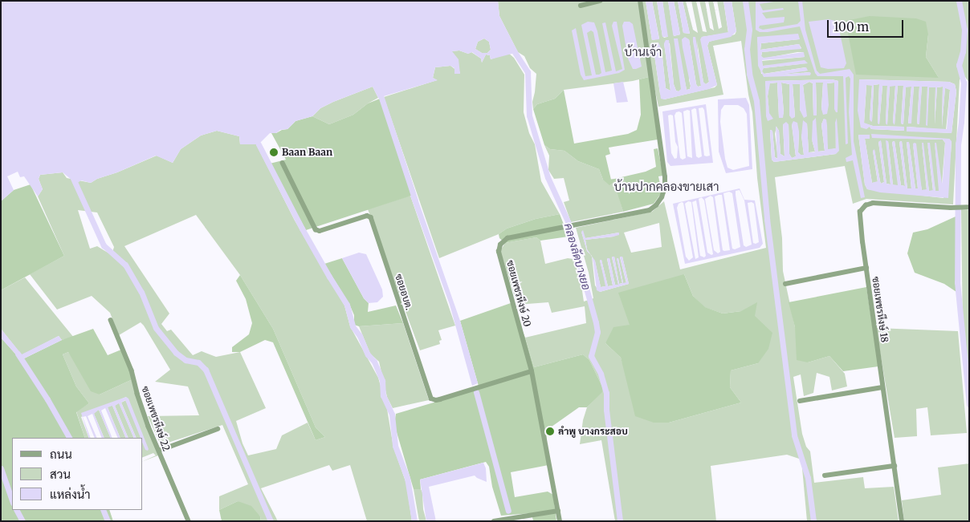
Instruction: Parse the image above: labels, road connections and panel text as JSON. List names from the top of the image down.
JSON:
{
  "streets": {
    "street": [
      "ซอยอบต.",
      "ซอยเพชรหึงษ์ 20",
      "ซอยเพชรหึงษ์ 18",
      "ซอยเพชรหึงษ์ 22"
    ]
  },
  "crossings": [
    ["ซอยอบต.", "ซอยเพชรหึงษ์ 20"]
  ],
  "districts": ["บ้านเจ้า", "บ้านปากคลองขายเสา"],
  "water": ["คลองลัดบางยอ"],
  "places": ["Baan Baan", "ลำพู บางกระสอบ"],
  "legend": ["ถนน", "สวน", "แหล่งน้ำ"],
  "scale_bar": "100 m"
}
